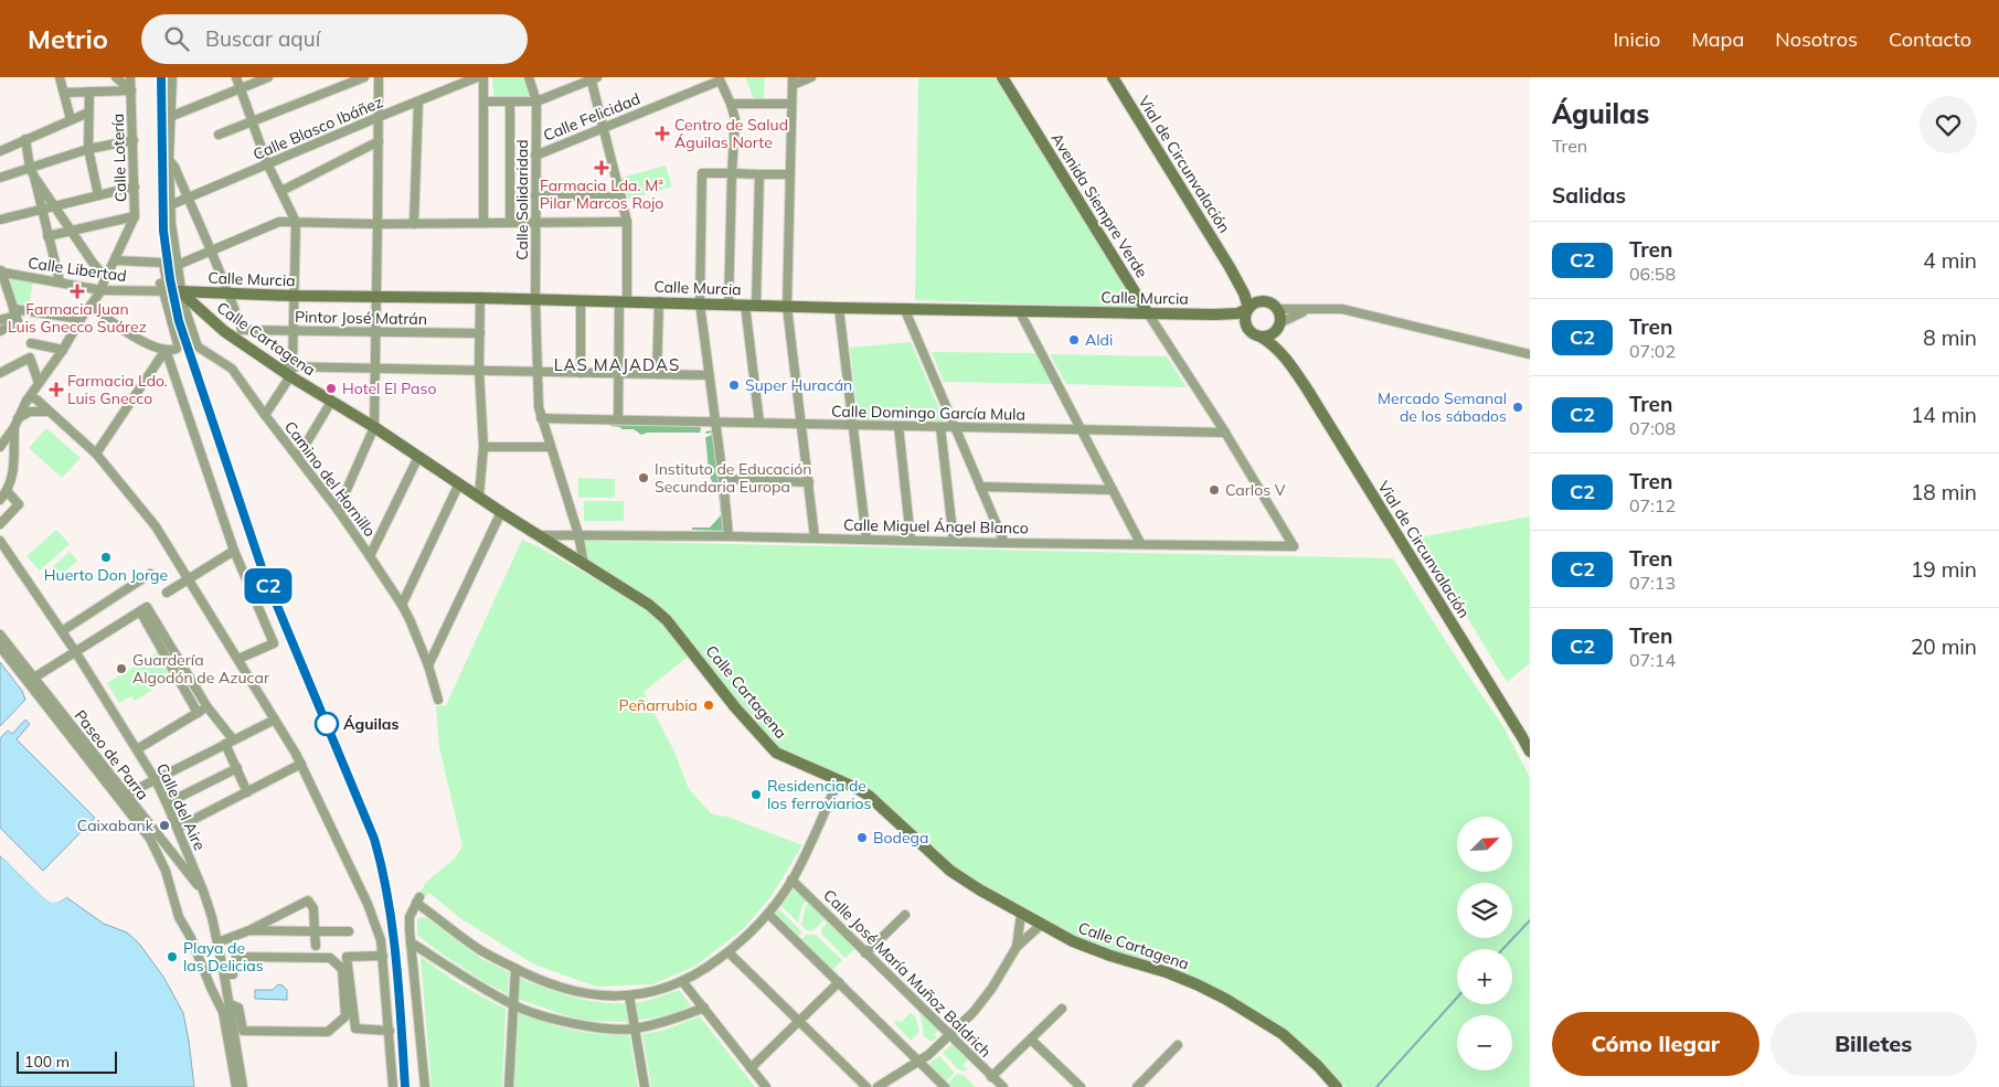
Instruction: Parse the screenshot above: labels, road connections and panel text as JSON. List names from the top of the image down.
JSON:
{
  "streets": {
    "main road": [
      "Vial de Circunvalación",
      "Avenida Siempre Verde",
      "Calle Murcia",
      "Calle Cartagena"
    ],
    "street": [
      "Calle Felicidad",
      "Calle Blasco Ibáñez",
      "Calle Lotería",
      "Calle Solidaridad",
      "Calle Libertad",
      "Pintor José Matrán",
      "Calle Domingo García Mula",
      "Camino del Hornillo",
      "Calle Miguel Ángel Blanco",
      "Paseo de Parra",
      "Calle del Aire",
      "Calle José María Muñoz Baldrich"
    ]
  },
  "crossings": [
    ["Calle Felicidad", "Calle Solidaridad"],
    ["Calle Blasco Ibáñez", "Camino del Hornillo"],
    ["Calle Lotería", "Calle Libertad"],
    ["Vial de Circunvalación", "Calle Murcia"],
    ["Calle Solidaridad", "Calle Murcia"],
    ["Calle Solidaridad", "Calle Cartagena"],
    ["Calle Solidaridad", "Calle Domingo García Mula"],
    ["Calle Solidaridad", "Calle Miguel Ángel Blanco"],
    ["Avenida Siempre Verde", "Calle Murcia"],
    ["Avenida Siempre Verde", "Calle Domingo García Mula"],
    ["Avenida Siempre Verde", "Calle Miguel Ángel Blanco"],
    ["Calle Libertad", "Calle Murcia"],
    ["Calle Libertad", "Calle Cartagena"],
    ["Calle Libertad", "Camino del Hornillo"],
    ["Calle Murcia", "Calle Cartagena"],
    ["Calle Murcia", "Camino del Hornillo"],
    ["Pintor José Matrán", "Calle Cartagena"],
    ["Calle Cartagena", "Camino del Hornillo"],
    ["Calle Cartagena", "Calle Miguel Ángel Blanco"],
    ["Paseo de Parra", "Calle del Aire"]
  ],
  "districts": ["LAS MAJADAS"],
  "places": {
    "health": [
      "Centro de Salud Águilas Norte",
      "Farmacia Lda. Mª Pilar Marcos Rojo",
      "Farmacia Juan Luis Gnecco Suárez",
      "Farmacia Ldo. Luis Gnecco"
    ],
    "other": [
      "Aldi",
      "Super Huracán",
      "Hotel El Paso",
      "Mercado Semanal de los sábados",
      "Instituto de Educación Secundaria Europa",
      "Carlos V",
      "Huerto Don Jorge",
      "Guardería Algodón de Azucar",
      "Peñarrubia",
      "Águilas",
      "Residencia de los ferroviarios",
      "Caixabank",
      "Bodega",
      "Playa de las Delicias"
    ]
  },
  "scale_bar": "100 m",
  "north": "top right",
  "page": {
    "header": "Metrio",
    "search": "Buscar aquí",
    "nav": [
      "Inicio",
      "Mapa",
      "Nosotros",
      "Contacto"
    ],
    "on_map": "C2",
    "heading": [
      ["Águilas", "Tren"],
      "Salidas"
    ],
    "list": [
      {
        "mark": "C2",
        "name": "Tren",
        "note": "06:58",
        "value": "4 min"
      },
      {
        "mark": "C2",
        "name": "Tren",
        "note": "07:02",
        "value": "8 min"
      },
      {
        "mark": "C2",
        "name": "Tren",
        "note": "07:08",
        "value": "14 min"
      },
      {
        "mark": "C2",
        "name": "Tren",
        "note": "07:12",
        "value": "18 min"
      },
      {
        "mark": "C2",
        "name": "Tren",
        "note": "07:13",
        "value": "19 min"
      },
      {
        "mark": "C2",
        "name": "Tren",
        "note": "07:14",
        "value": "20 min"
      }
    ],
    "map_buttons": ["+", "−"],
    "buttons": ["Cómo llegar", "Billetes"],
    "scale": "100 m"
  }
}
